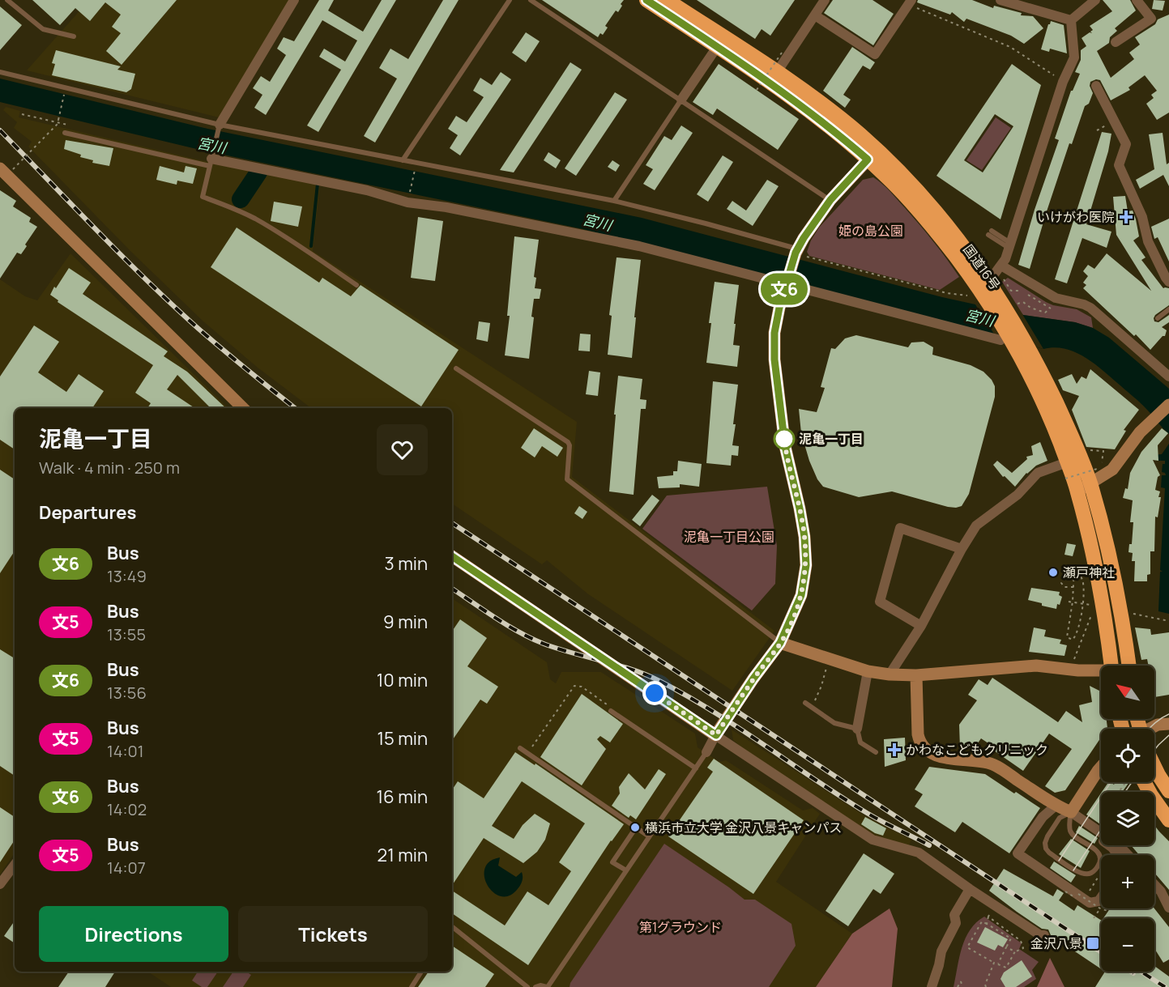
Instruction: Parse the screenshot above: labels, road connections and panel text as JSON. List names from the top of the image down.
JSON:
{
  "streets": {
    "highway": ["国道16号"]
  },
  "water": ["宮川"],
  "parks": ["姫の島公園", "泥亀一丁目公園", "第1グラウンド"],
  "places": {
    "health": ["いけがわ医院", "かわなこどもクリニック"],
    "other": ["泥亀一丁目", "瀬戸神社", "横浜市立大学 金沢八景キャンパス"],
    "transit": ["金沢八景"]
  },
  "lines": ["bus line 文6"],
  "north": "top left",
  "page": {
    "on_map": "文6",
    "heading": [
      ["泥亀一丁目", "Walk · 4 min · 250 m"],
      "Departures"
    ],
    "list": [
      {
        "mark": "文6",
        "name": "Bus",
        "note": "13:49",
        "value": "3 min"
      },
      {
        "mark": "文5",
        "name": "Bus",
        "note": "13:55",
        "value": "9 min"
      },
      {
        "mark": "文6",
        "name": "Bus",
        "note": "13:56",
        "value": "10 min"
      },
      {
        "mark": "文5",
        "name": "Bus",
        "note": "14:01",
        "value": "15 min"
      },
      {
        "mark": "文6",
        "name": "Bus",
        "note": "14:02",
        "value": "16 min"
      },
      {
        "mark": "文5",
        "name": "Bus",
        "note": "14:07",
        "value": "21 min"
      }
    ],
    "map_buttons": ["+", "−"],
    "buttons": ["Directions", "Tickets"]
  }
}
